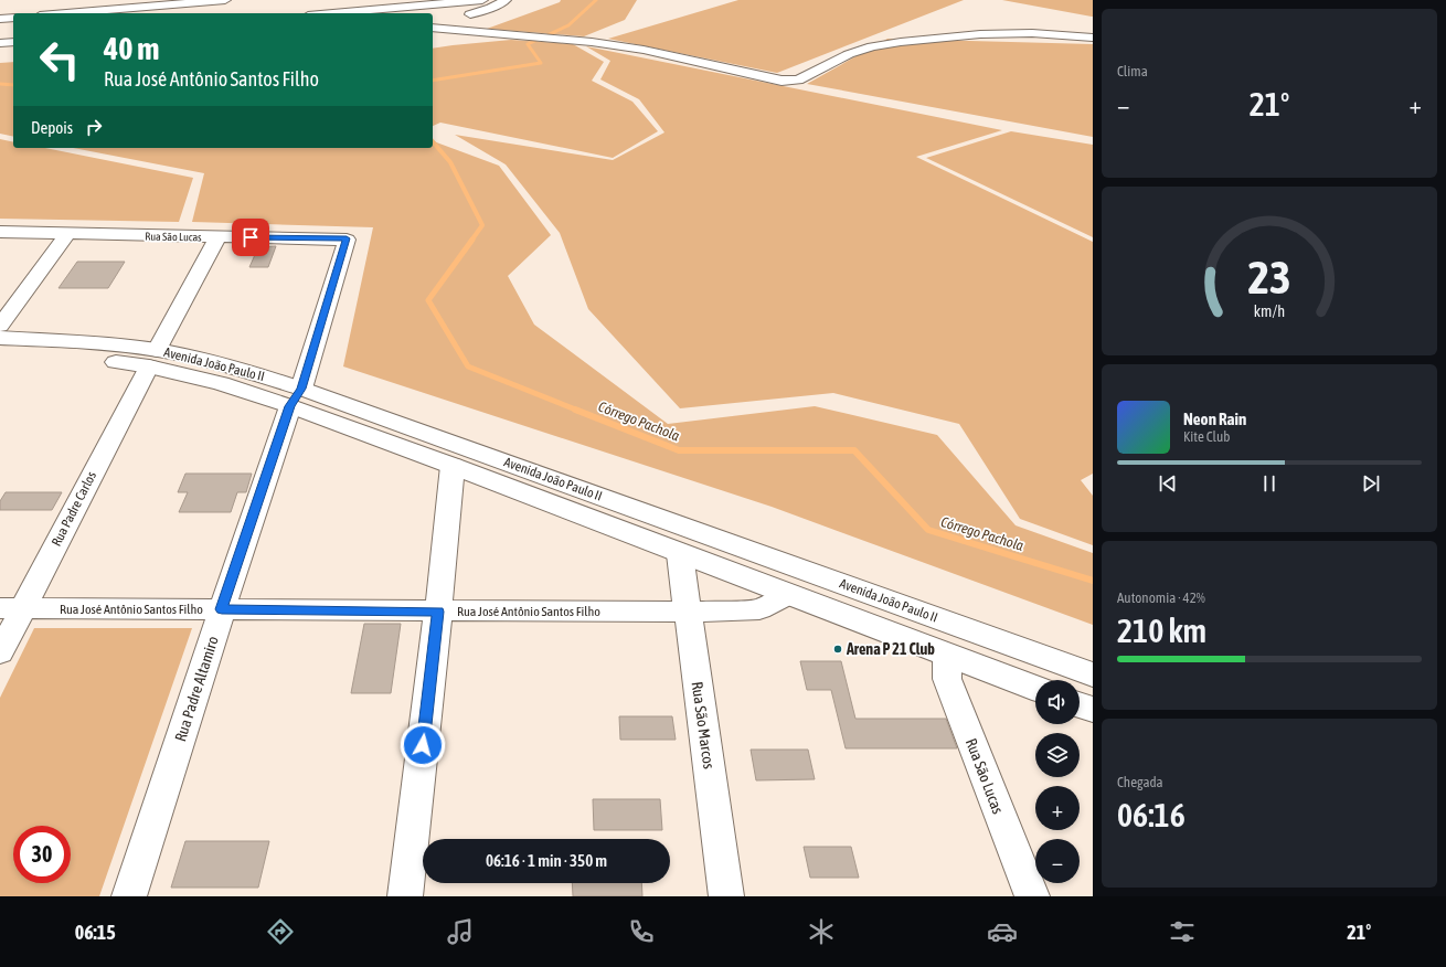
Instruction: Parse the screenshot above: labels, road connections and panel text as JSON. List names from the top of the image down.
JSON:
{
  "streets": {
    "street": [
      "Rua São Lucas",
      "Avenida João Paulo II",
      "Rua Padre Carlos",
      "Rua José Antônio Santos Filho",
      "Rua Padre Altamiro",
      "Rua São Marcos"
    ]
  },
  "crossings": [
    ["Rua São Lucas", "Avenida João Paulo II"],
    ["Rua São Lucas", "Rua Padre Carlos"],
    ["Rua São Lucas", "Rua Padre Altamiro"],
    ["Avenida João Paulo II", "Rua Padre Carlos"],
    ["Avenida João Paulo II", "Rua José Antônio Santos Filho"],
    ["Avenida João Paulo II", "Rua Padre Altamiro"],
    ["Avenida João Paulo II", "Rua São Marcos"],
    ["Rua Padre Carlos", "Rua José Antônio Santos Filho"],
    ["Rua José Antônio Santos Filho", "Rua Padre Altamiro"],
    ["Rua José Antônio Santos Filho", "Rua São Marcos"]
  ],
  "water": ["Córrego Pachola"],
  "places": ["Arena P 21 Club"],
  "page": {
    "tile": [
      "Clima",
      ["Autonomia · 42%", "210 km"],
      ["Chegada", "06:16"]
    ],
    "turn": ["40 m", "Rua José Antônio Santos Filho"],
    "heat": ["−", "21°", "+"],
    "then": "Depois",
    "song": ["Neon Rain", "Kite Club"],
    "map_buttons": ["+", "−"],
    "limit": "30",
    "trip": "06:16 · 1 min · 350 m",
    "tabs": ["06:15", "21°"],
    "gauge": ["23", "km/h"]
  }
}
